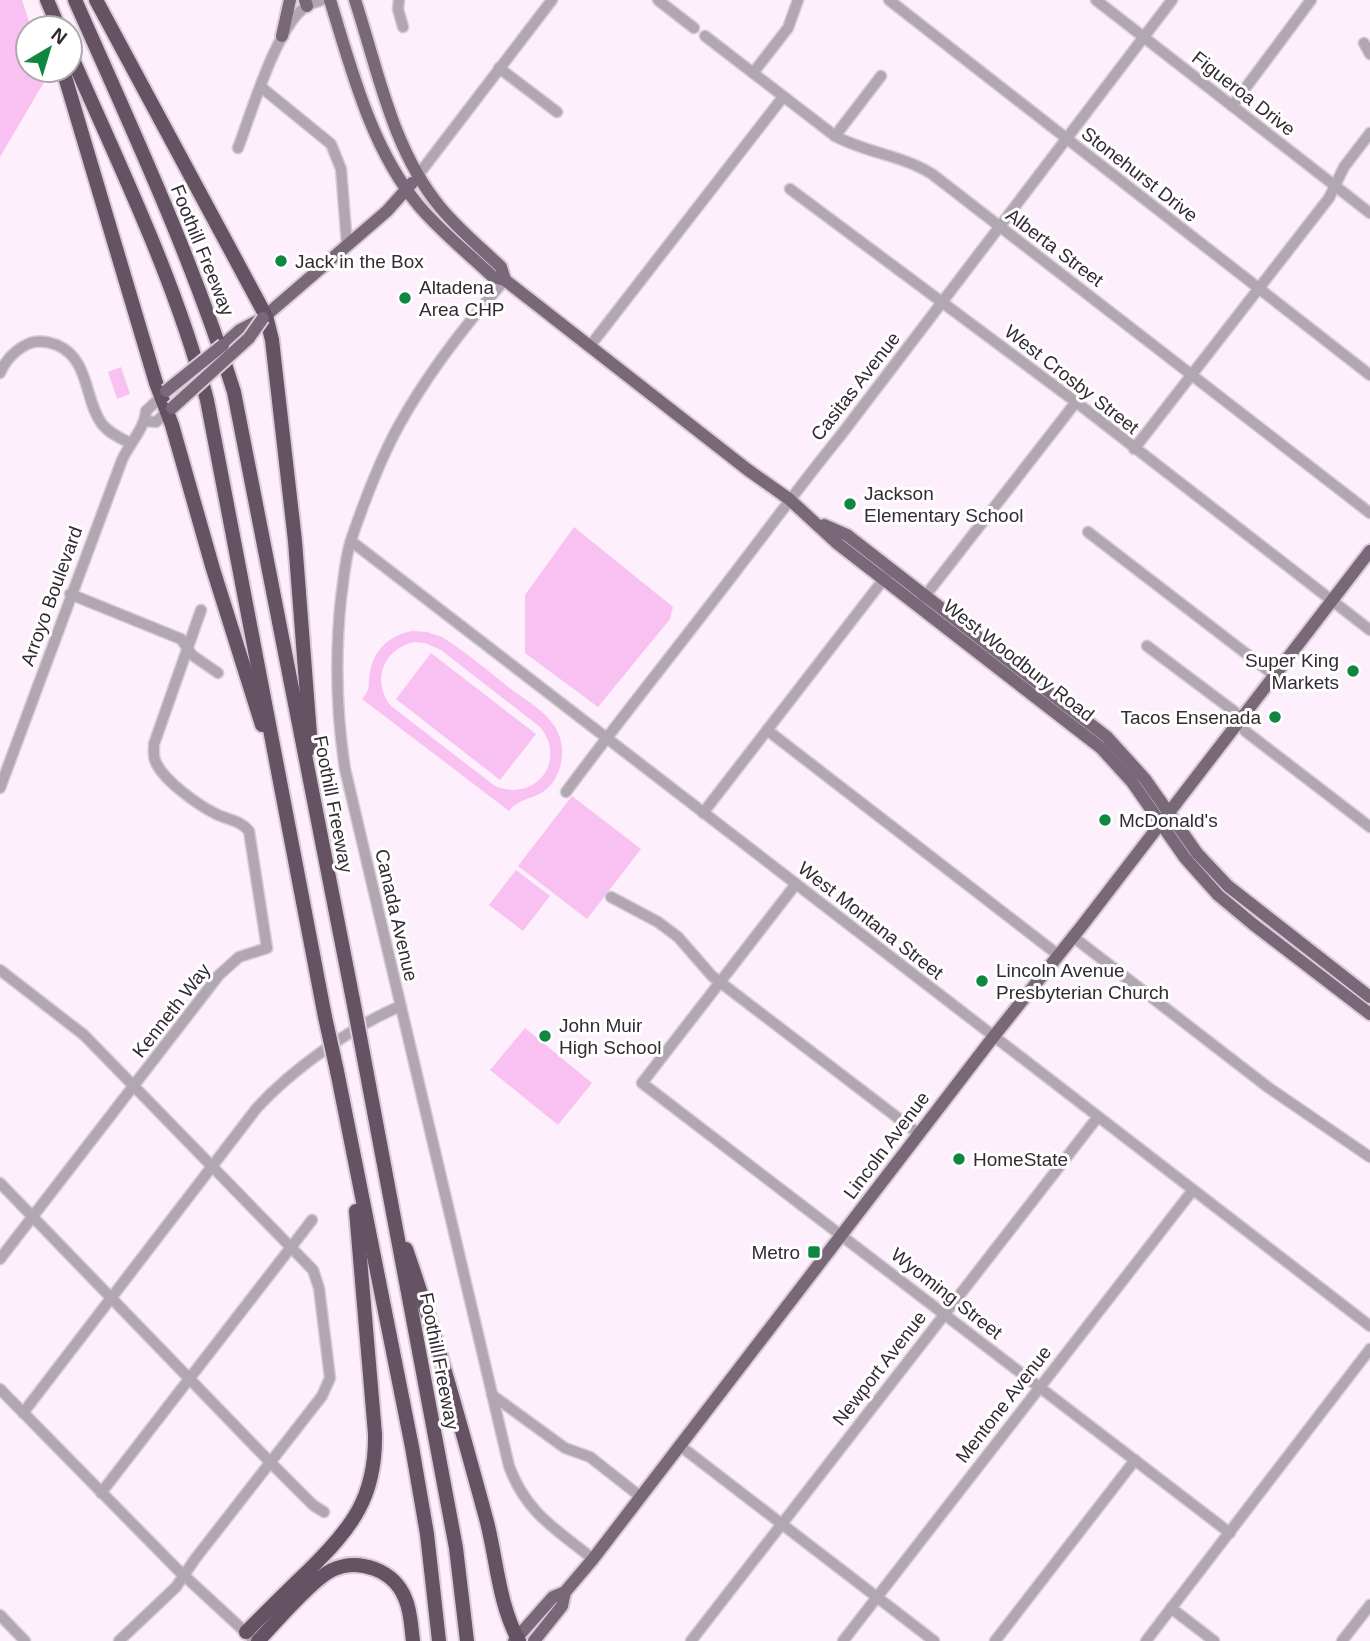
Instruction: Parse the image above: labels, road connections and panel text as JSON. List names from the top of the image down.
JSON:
{
  "streets": {
    "highway": ["Foothill Freeway"],
    "main road": ["Arroyo Boulevard", "West Woodbury Road", "Lincoln Avenue"],
    "street": [
      "Figueroa Drive",
      "Stonehurst Drive",
      "Alberta Street",
      "West Crosby Street",
      "Casitas Avenue",
      "Canada Avenue",
      "West Montana Street",
      "Kenneth Way",
      "Wyoming Street",
      "Newport Avenue",
      "Mentone Avenue"
    ]
  },
  "crossings": [
    ["Figueroa Drive", "Casitas Avenue"],
    ["Stonehurst Drive", "Casitas Avenue"],
    ["Alberta Street", "Casitas Avenue"],
    ["West Crosby Street", "Casitas Avenue"],
    ["West Crosby Street", "Lincoln Avenue"],
    ["Casitas Avenue", "West Woodbury Road"],
    ["Casitas Avenue", "West Montana Street"],
    ["West Woodbury Road", "Canada Avenue"],
    ["West Woodbury Road", "Lincoln Avenue"],
    ["Canada Avenue", "West Montana Street"],
    ["Canada Avenue", "Lincoln Avenue"],
    ["West Montana Street", "Lincoln Avenue"],
    ["West Montana Street", "Newport Avenue"],
    ["West Montana Street", "Mentone Avenue"],
    ["Lincoln Avenue", "Wyoming Street"],
    ["Wyoming Street", "Newport Avenue"],
    ["Wyoming Street", "Mentone Avenue"]
  ],
  "places": {
    "other": [
      "Jack in the Box",
      "Altadena Area CHP",
      "Jackson Elementary School",
      "Super King Markets",
      "Tacos Ensenada",
      "McDonald's",
      "Lincoln Avenue Presbyterian Church",
      "John Muir High School",
      "HomeState"
    ],
    "transit": ["Metro"]
  },
  "north": "top right"
}
